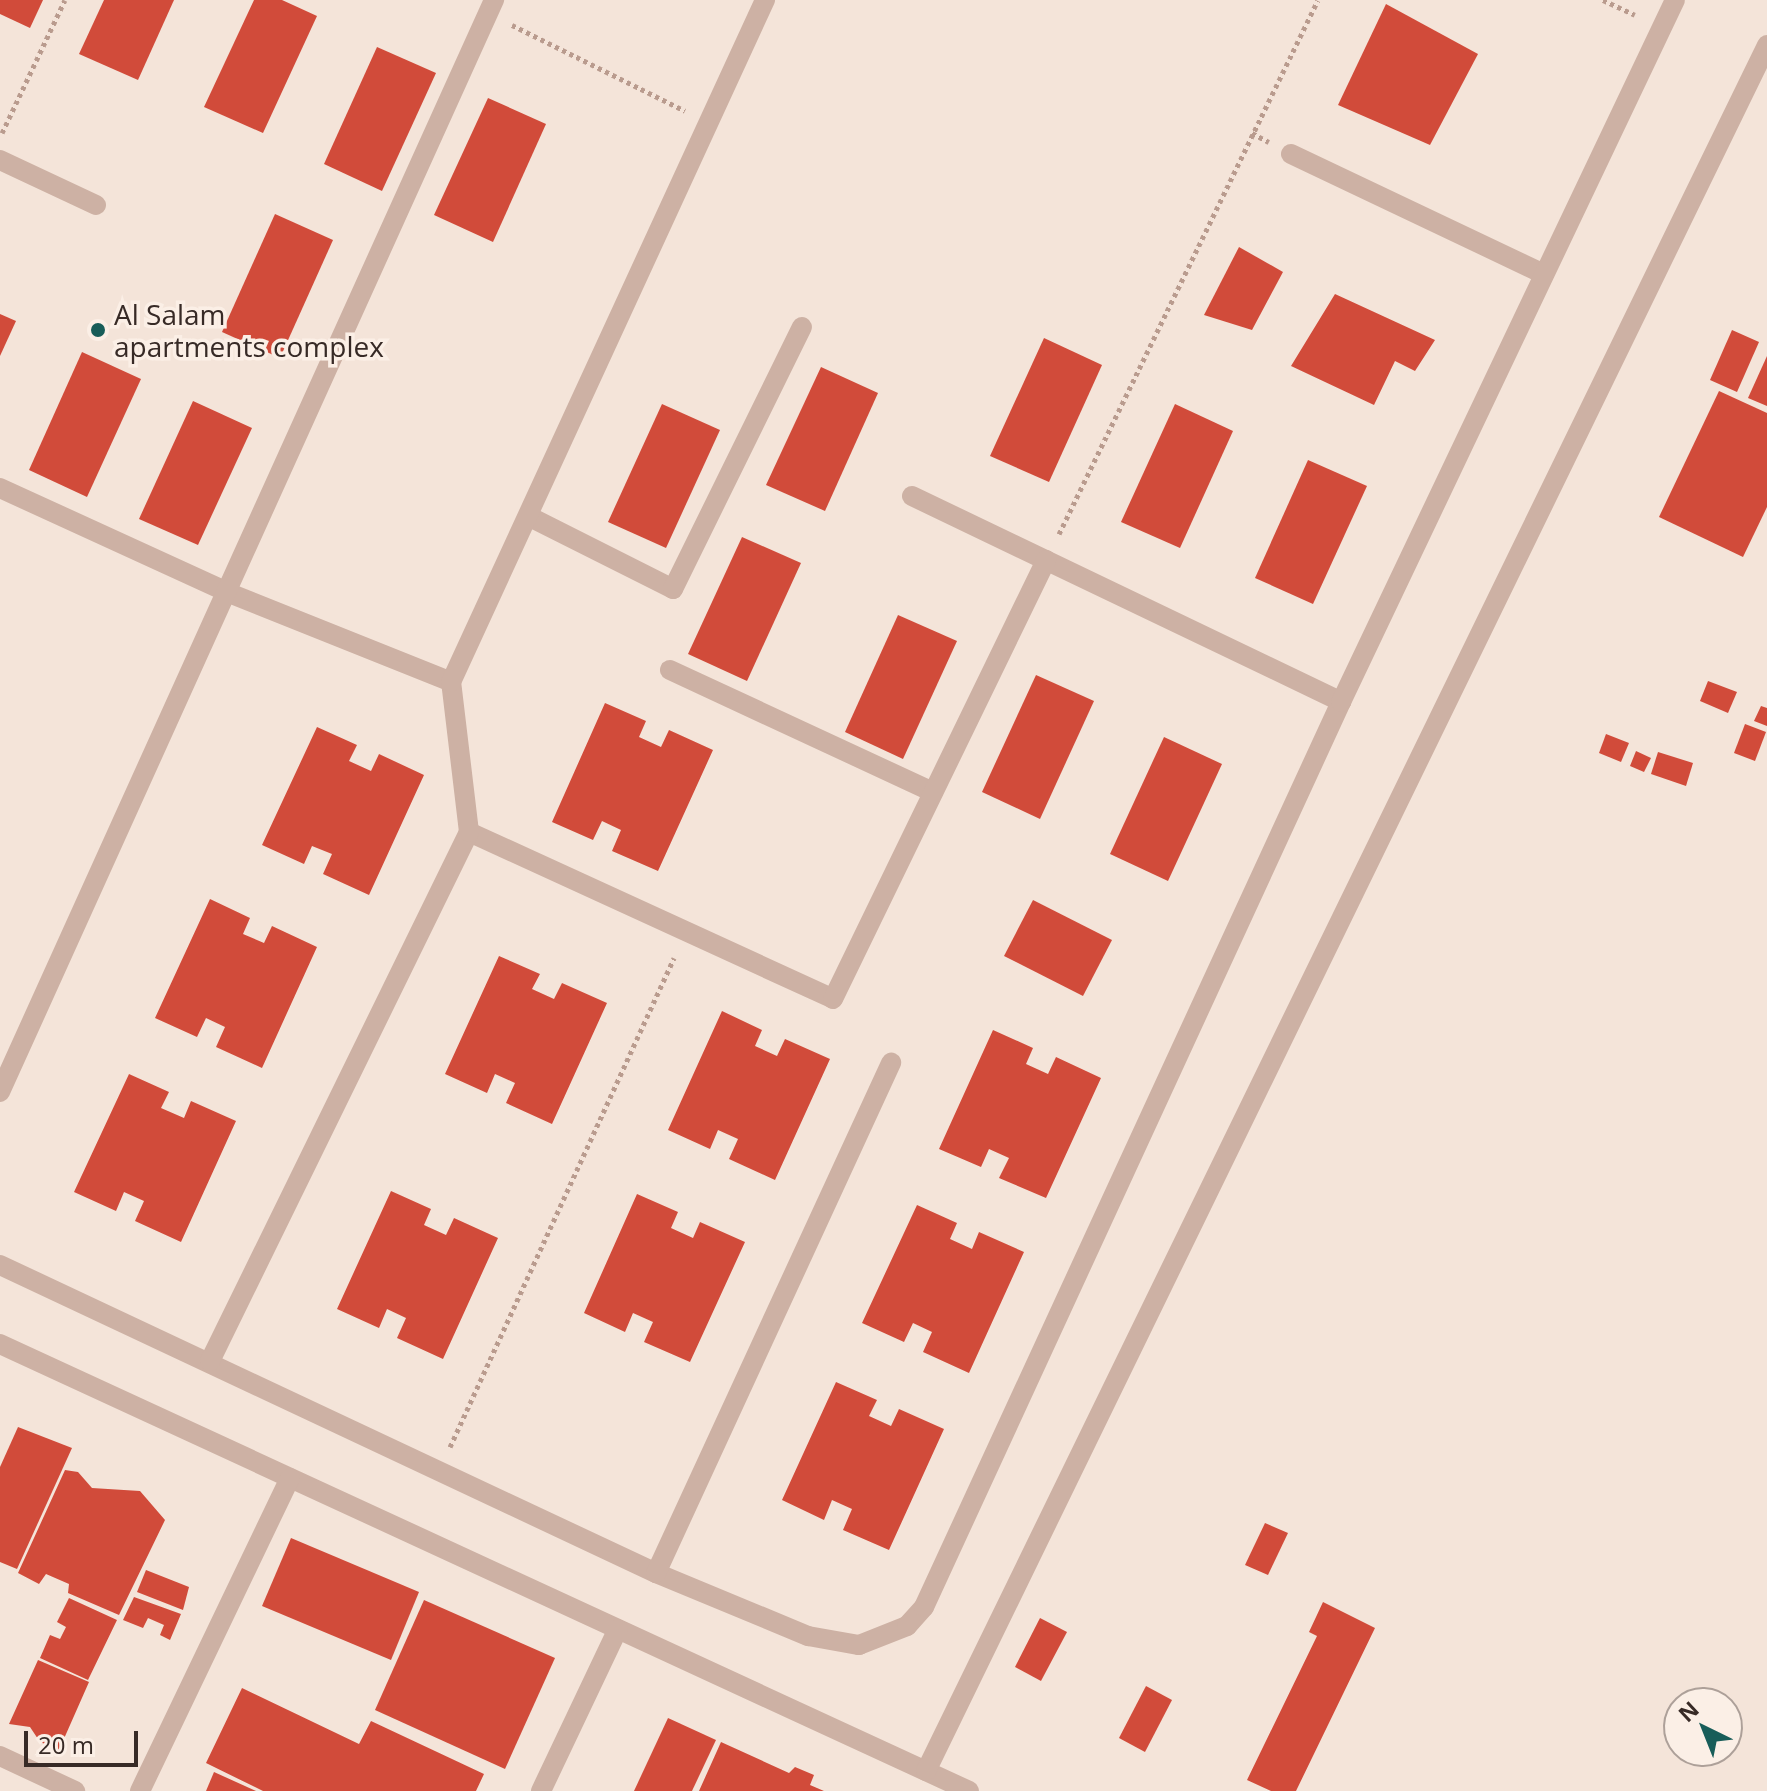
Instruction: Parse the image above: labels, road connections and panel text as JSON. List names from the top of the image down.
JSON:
{
  "places": ["Al Salam apartments complex"],
  "scale_bar": "20 m",
  "north": "top left"
}
